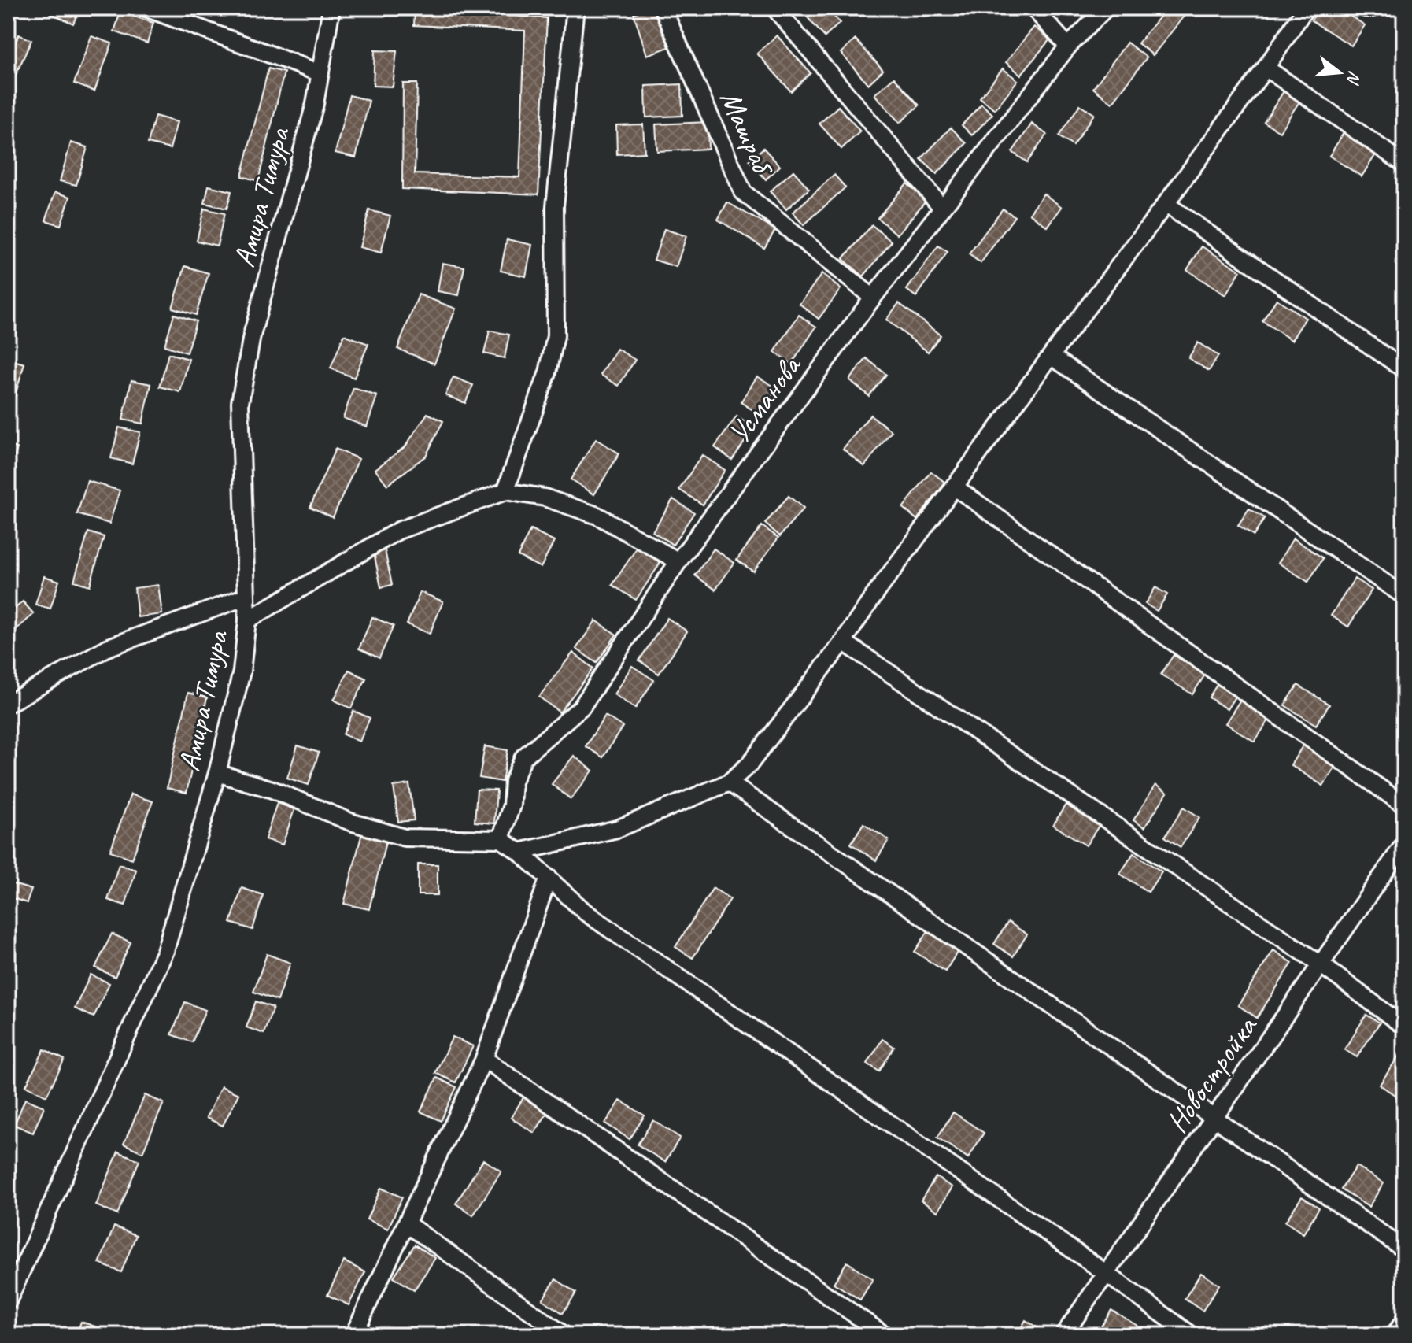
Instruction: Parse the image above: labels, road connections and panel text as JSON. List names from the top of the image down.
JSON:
{
  "streets": {
    "street": [
      "Машраб",
      "Амира Тимура",
      "Усманова",
      "Новостройка"
    ]
  },
  "crossings": [
    ["Машраб", "Усманова"]
  ],
  "north": "right"
}
